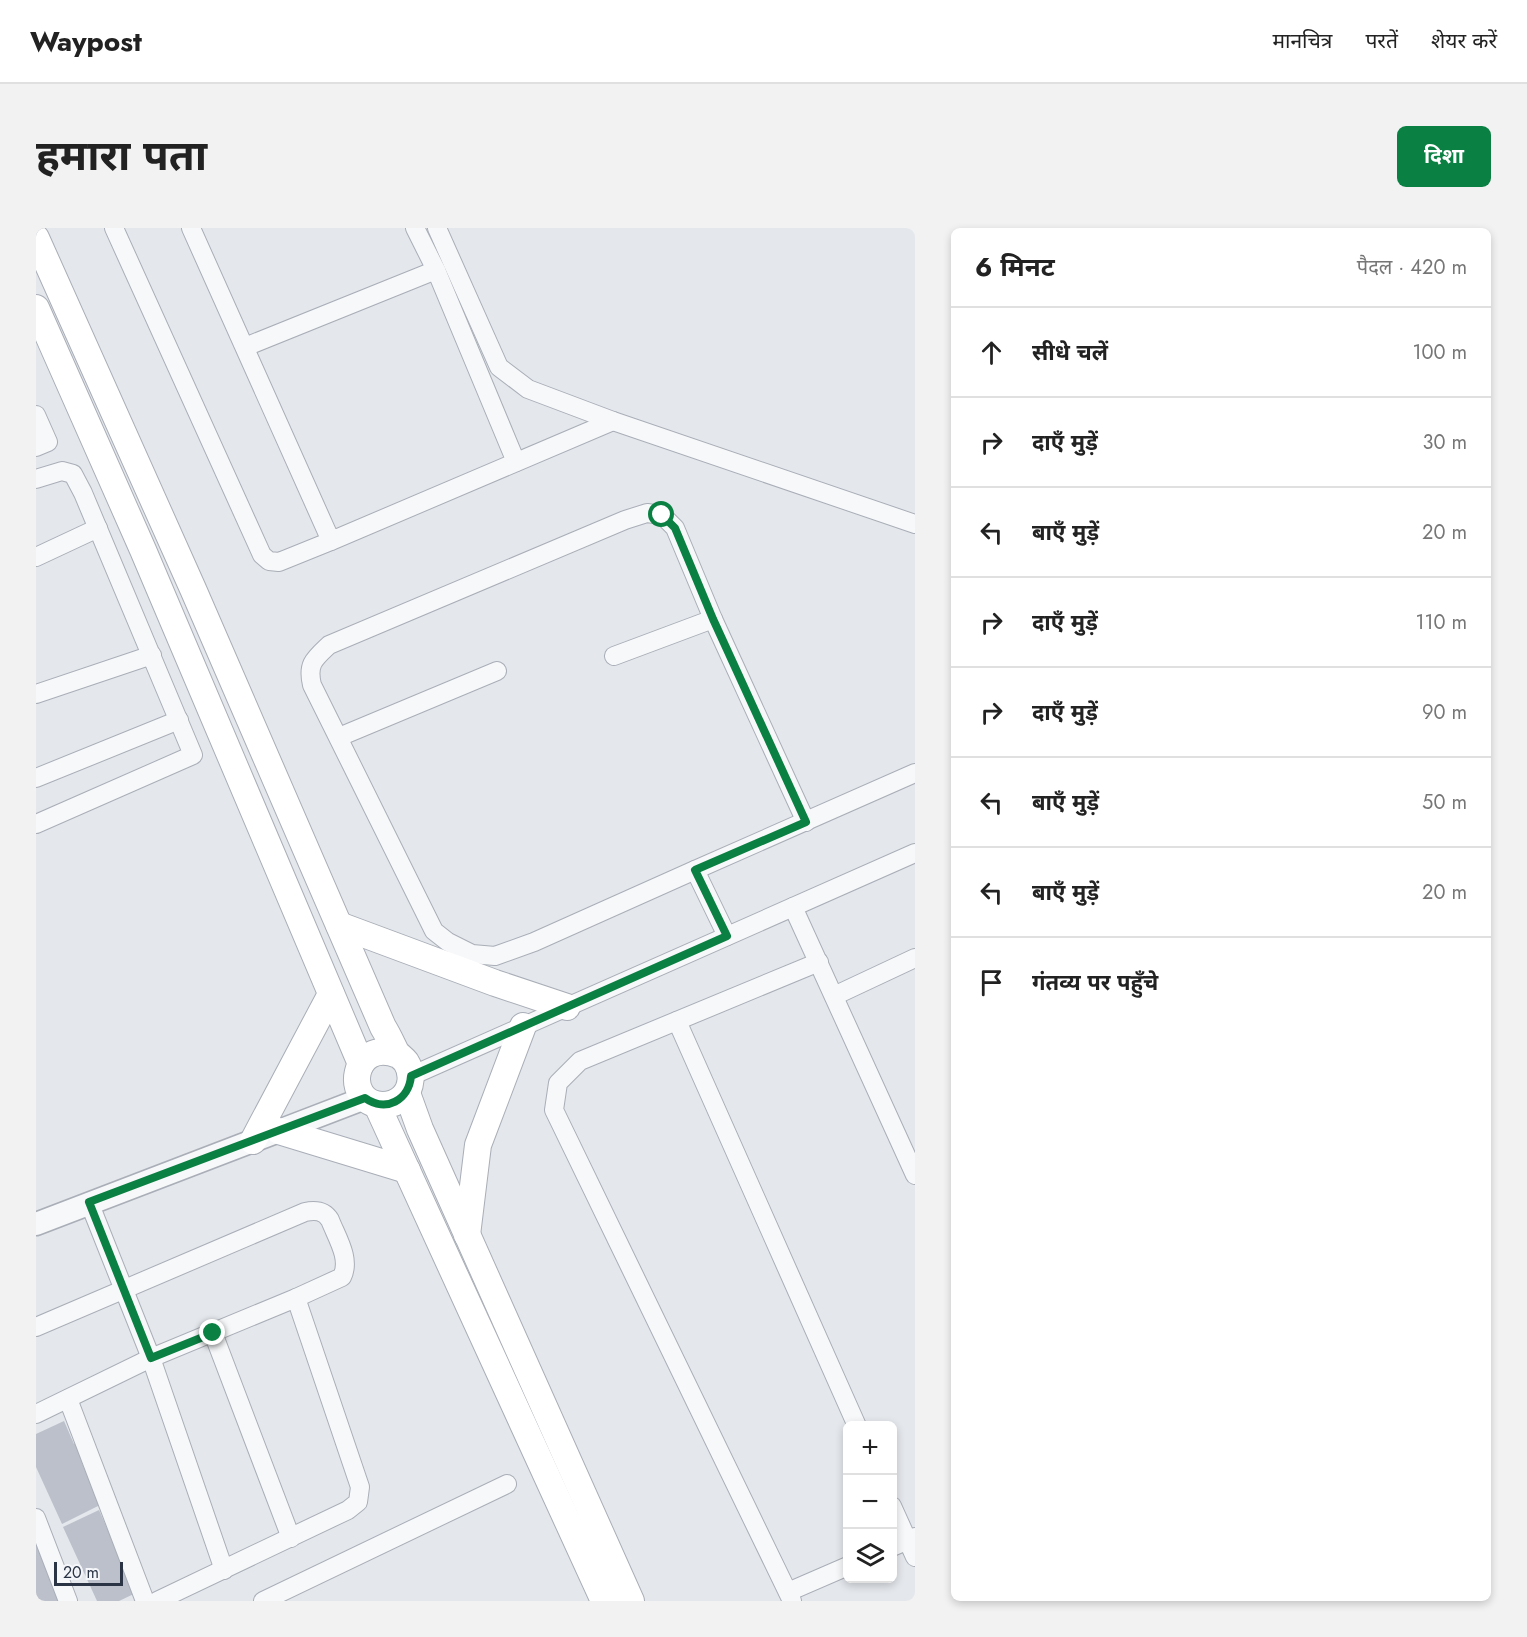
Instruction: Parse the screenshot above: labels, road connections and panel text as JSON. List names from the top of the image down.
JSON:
{
  "scale_bar": "20 m",
  "page": {
    "header": "Waypost",
    "nav": ["मानचित्र", "परतें", "शेयर करें"],
    "title": "हमारा पता",
    "buttons": "दिशा",
    "heading": ["6 मिनट", "पैदल · 420 m"],
    "list": [
      ["सीधे चलें", "100 m"],
      ["दाएँ मुड़ें", "30 m"],
      ["बाएँ मुड़ें", "20 m"],
      ["दाएँ मुड़ें", "110 m"],
      ["दाएँ मुड़ें", "90 m"],
      ["बाएँ मुड़ें", "50 m"],
      ["बाएँ मुड़ें", "20 m"],
      "गंतव्य पर पहुँचे"
    ],
    "map_buttons": ["+", "−"],
    "scale": "20 m"
  }
}
